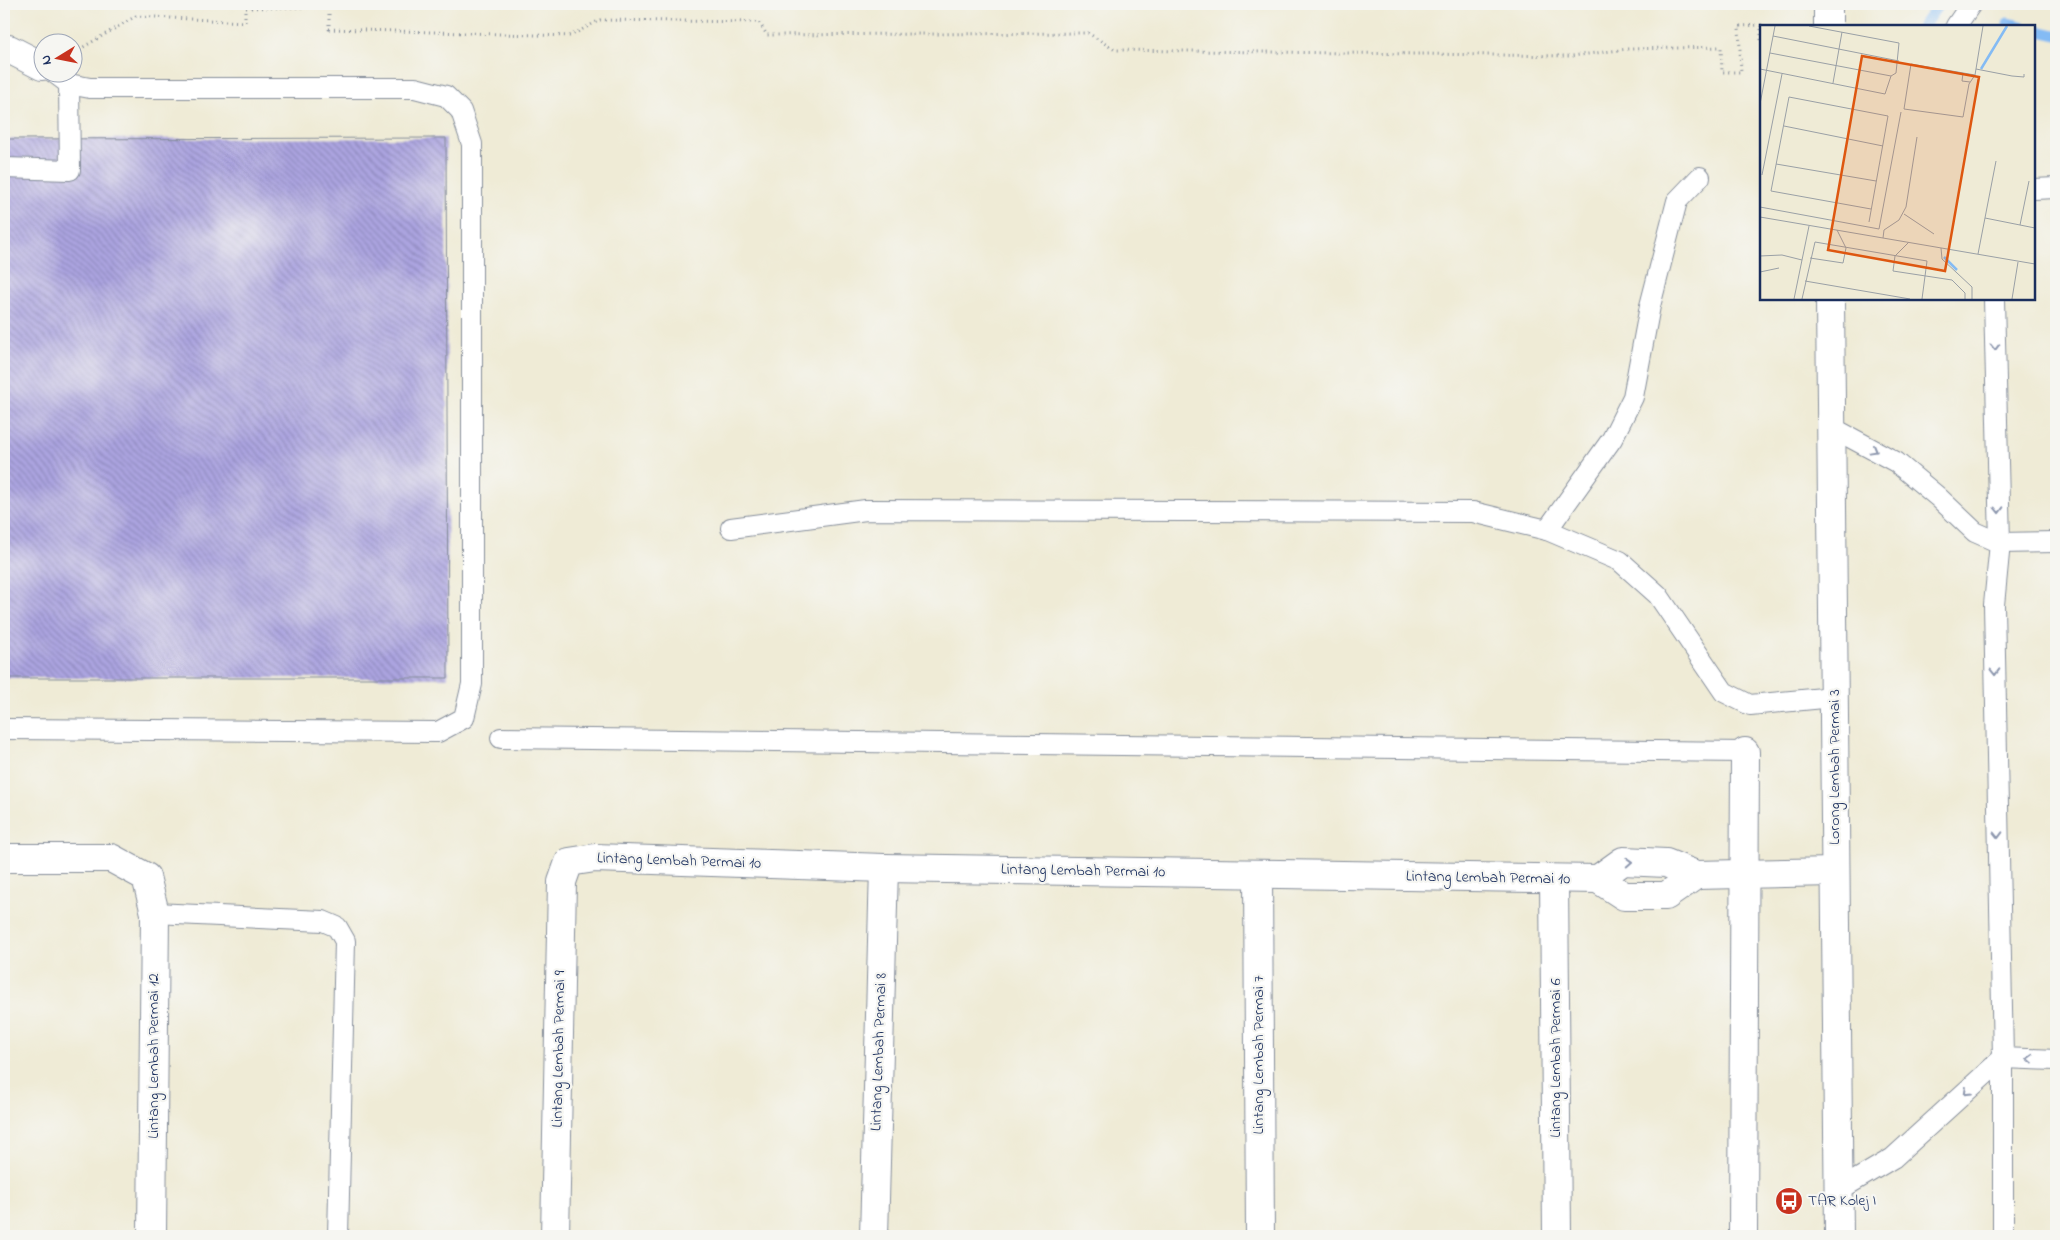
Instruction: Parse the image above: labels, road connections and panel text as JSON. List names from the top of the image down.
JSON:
{
  "streets": {
    "street": [
      "Lorong Lembah Permai 3",
      "Lintang Lembah Permai 10",
      "Lintang Lembah Permai 9",
      "Lintang Lembah Permai 8",
      "Lintang Lembah Permai 7",
      "Lintang Lembah Permai 12",
      "Lintang Lembah Permai 6"
    ]
  },
  "crossings": [
    ["Lorong Lembah Permai 3", "Lintang Lembah Permai 10"],
    ["Lintang Lembah Permai 10", "Lintang Lembah Permai 9"],
    ["Lintang Lembah Permai 10", "Lintang Lembah Permai 8"],
    ["Lintang Lembah Permai 10", "Lintang Lembah Permai 7"],
    ["Lintang Lembah Permai 10", "Lintang Lembah Permai 6"]
  ],
  "places": {
    "bus stop": ["TAR Kolej I"]
  },
  "north": "left"
}
